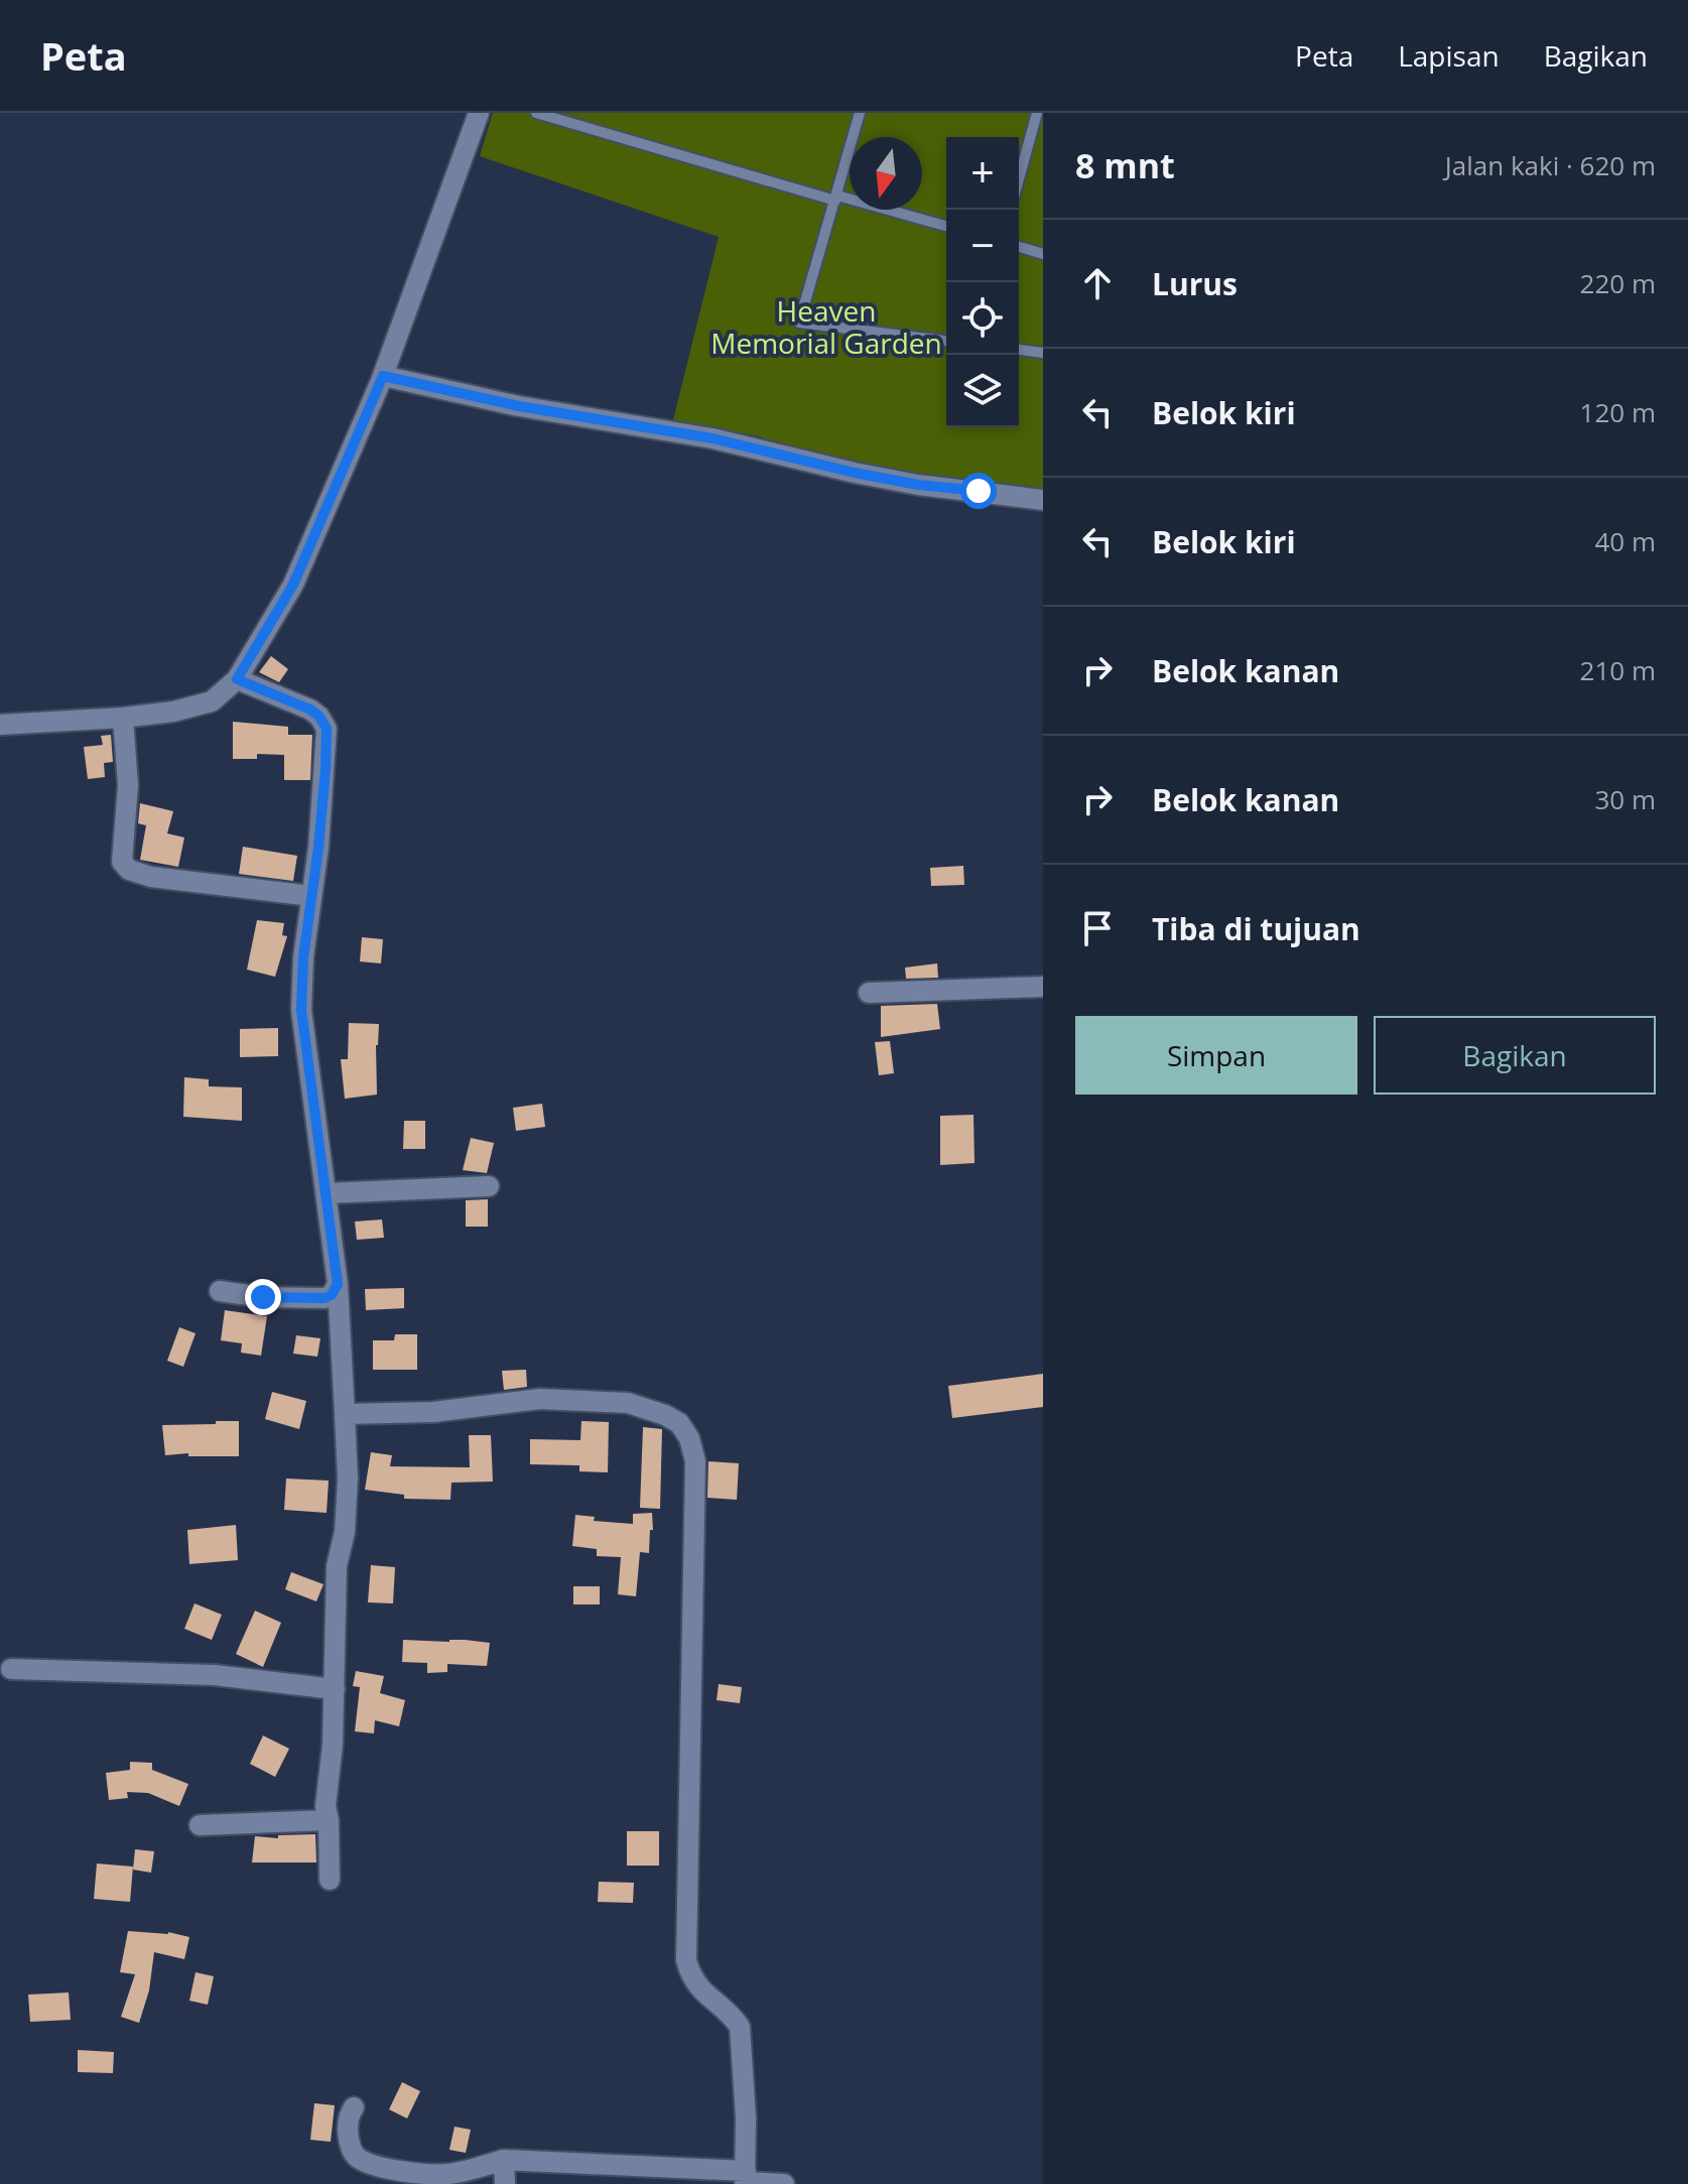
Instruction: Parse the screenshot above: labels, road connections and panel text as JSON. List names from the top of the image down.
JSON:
{
  "parks": ["Heaven Memorial Garden"],
  "north": "bottom",
  "page": {
    "header": "Peta",
    "nav": ["Peta", "Lapisan", "Bagikan"],
    "heading": ["8 mnt", "Jalan kaki · 620 m"],
    "map_buttons": ["+", "−"],
    "list": [
      ["Lurus", "220 m"],
      ["Belok kiri", "120 m"],
      ["Belok kiri", "40 m"],
      ["Belok kanan", "210 m"],
      ["Belok kanan", "30 m"],
      "Tiba di tujuan"
    ],
    "buttons": ["Simpan", "Bagikan"]
  }
}
